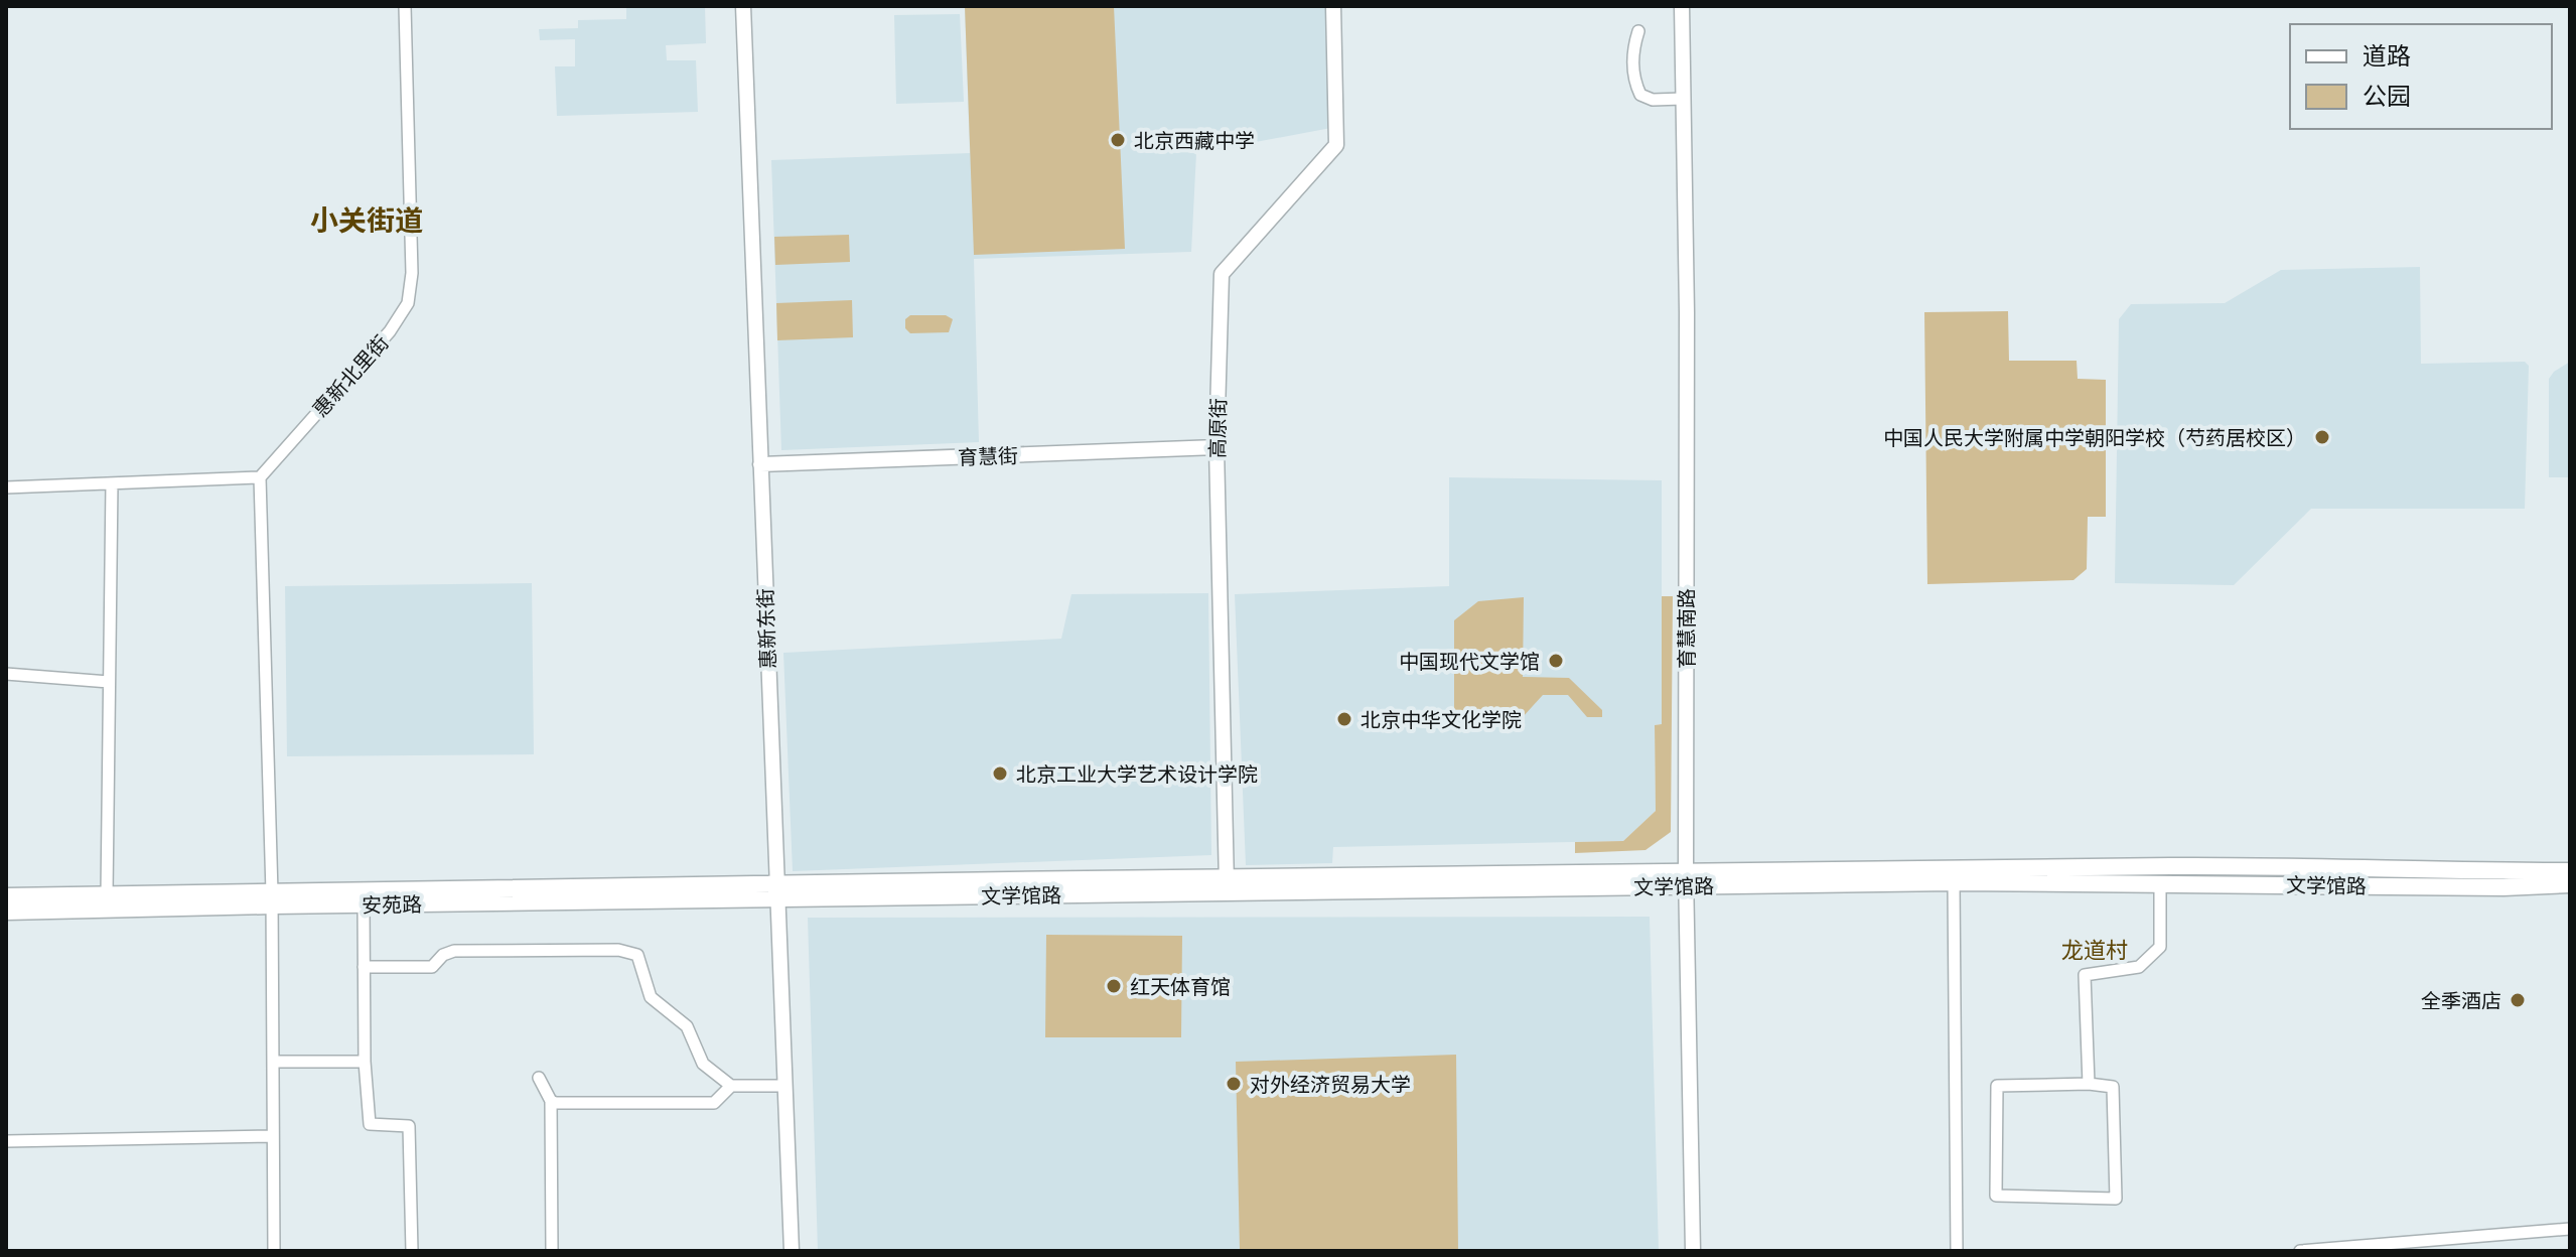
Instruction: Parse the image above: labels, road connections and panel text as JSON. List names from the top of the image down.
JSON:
{
  "streets": {
    "main road": ["文学馆路", "安苑路"],
    "street": [
      "惠新北里街",
      "高原街",
      "育慧街",
      "惠新东街",
      "育慧南路"
    ]
  },
  "crossings": [
    ["高原街", "育慧街"],
    ["高原街", "文学馆路"],
    ["育慧街", "惠新东街"],
    ["惠新东街", "文学馆路"],
    ["惠新东街", "安苑路"],
    ["育慧南路", "文学馆路"],
    ["文学馆路", "安苑路"]
  ],
  "districts": ["小关街道", "龙道村"],
  "places": [
    "北京西藏中学",
    "中国人民大学附属中学朝阳学校（芍药居校区）",
    "中国现代文学馆",
    "北京中华文化学院",
    "北京工业大学艺术设计学院",
    "红天体育馆",
    "全季酒店",
    "对外经济贸易大学"
  ],
  "legend": ["道路", "公园"]
}
